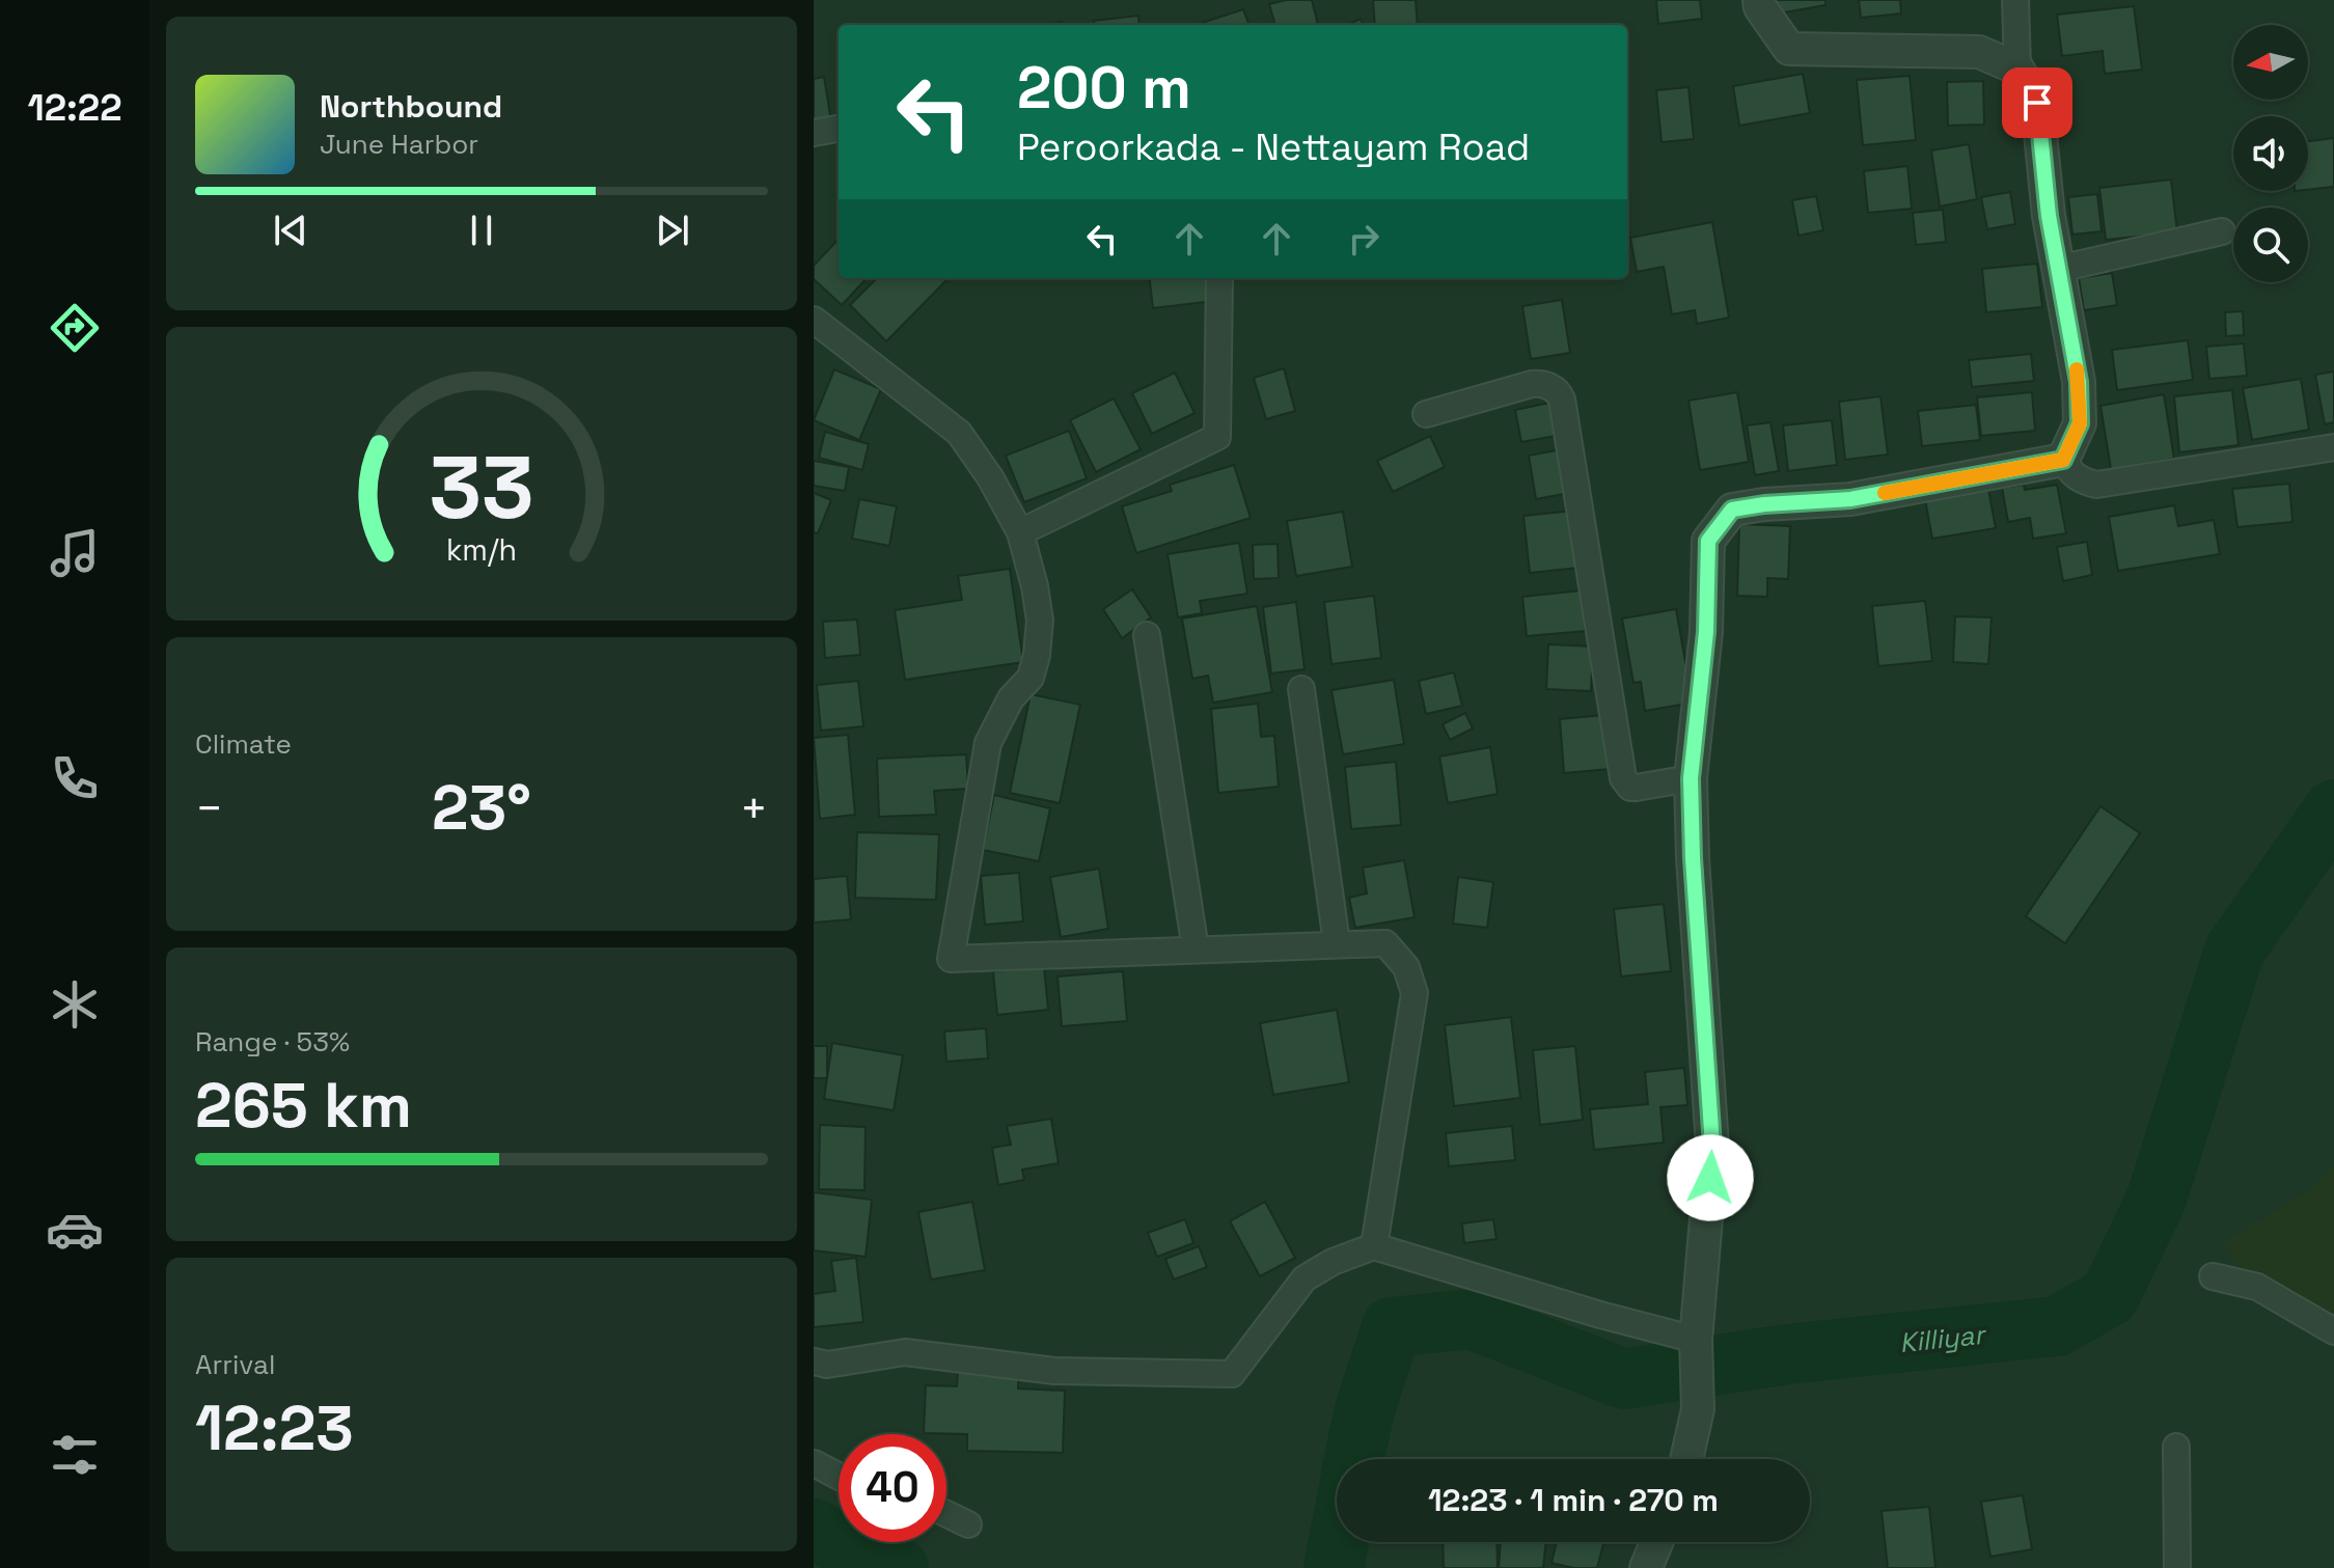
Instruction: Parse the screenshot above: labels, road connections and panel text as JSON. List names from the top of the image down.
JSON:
{
  "water": ["Killiyar"],
  "north": "left",
  "page": {
    "tabs": "12:22",
    "turn": ["200 m", "Peroorkada - Nettayam Road"],
    "song": ["Northbound", "June Harbor"],
    "tile": [
      "Climate",
      ["Range · 53%", "265 km"],
      ["Arrival", "12:23"]
    ],
    "heat": ["−", "23°", "+"],
    "limit": "40",
    "trip": "12:23 · 1 min · 270 m",
    "gauge": ["33", "km/h"]
  }
}
